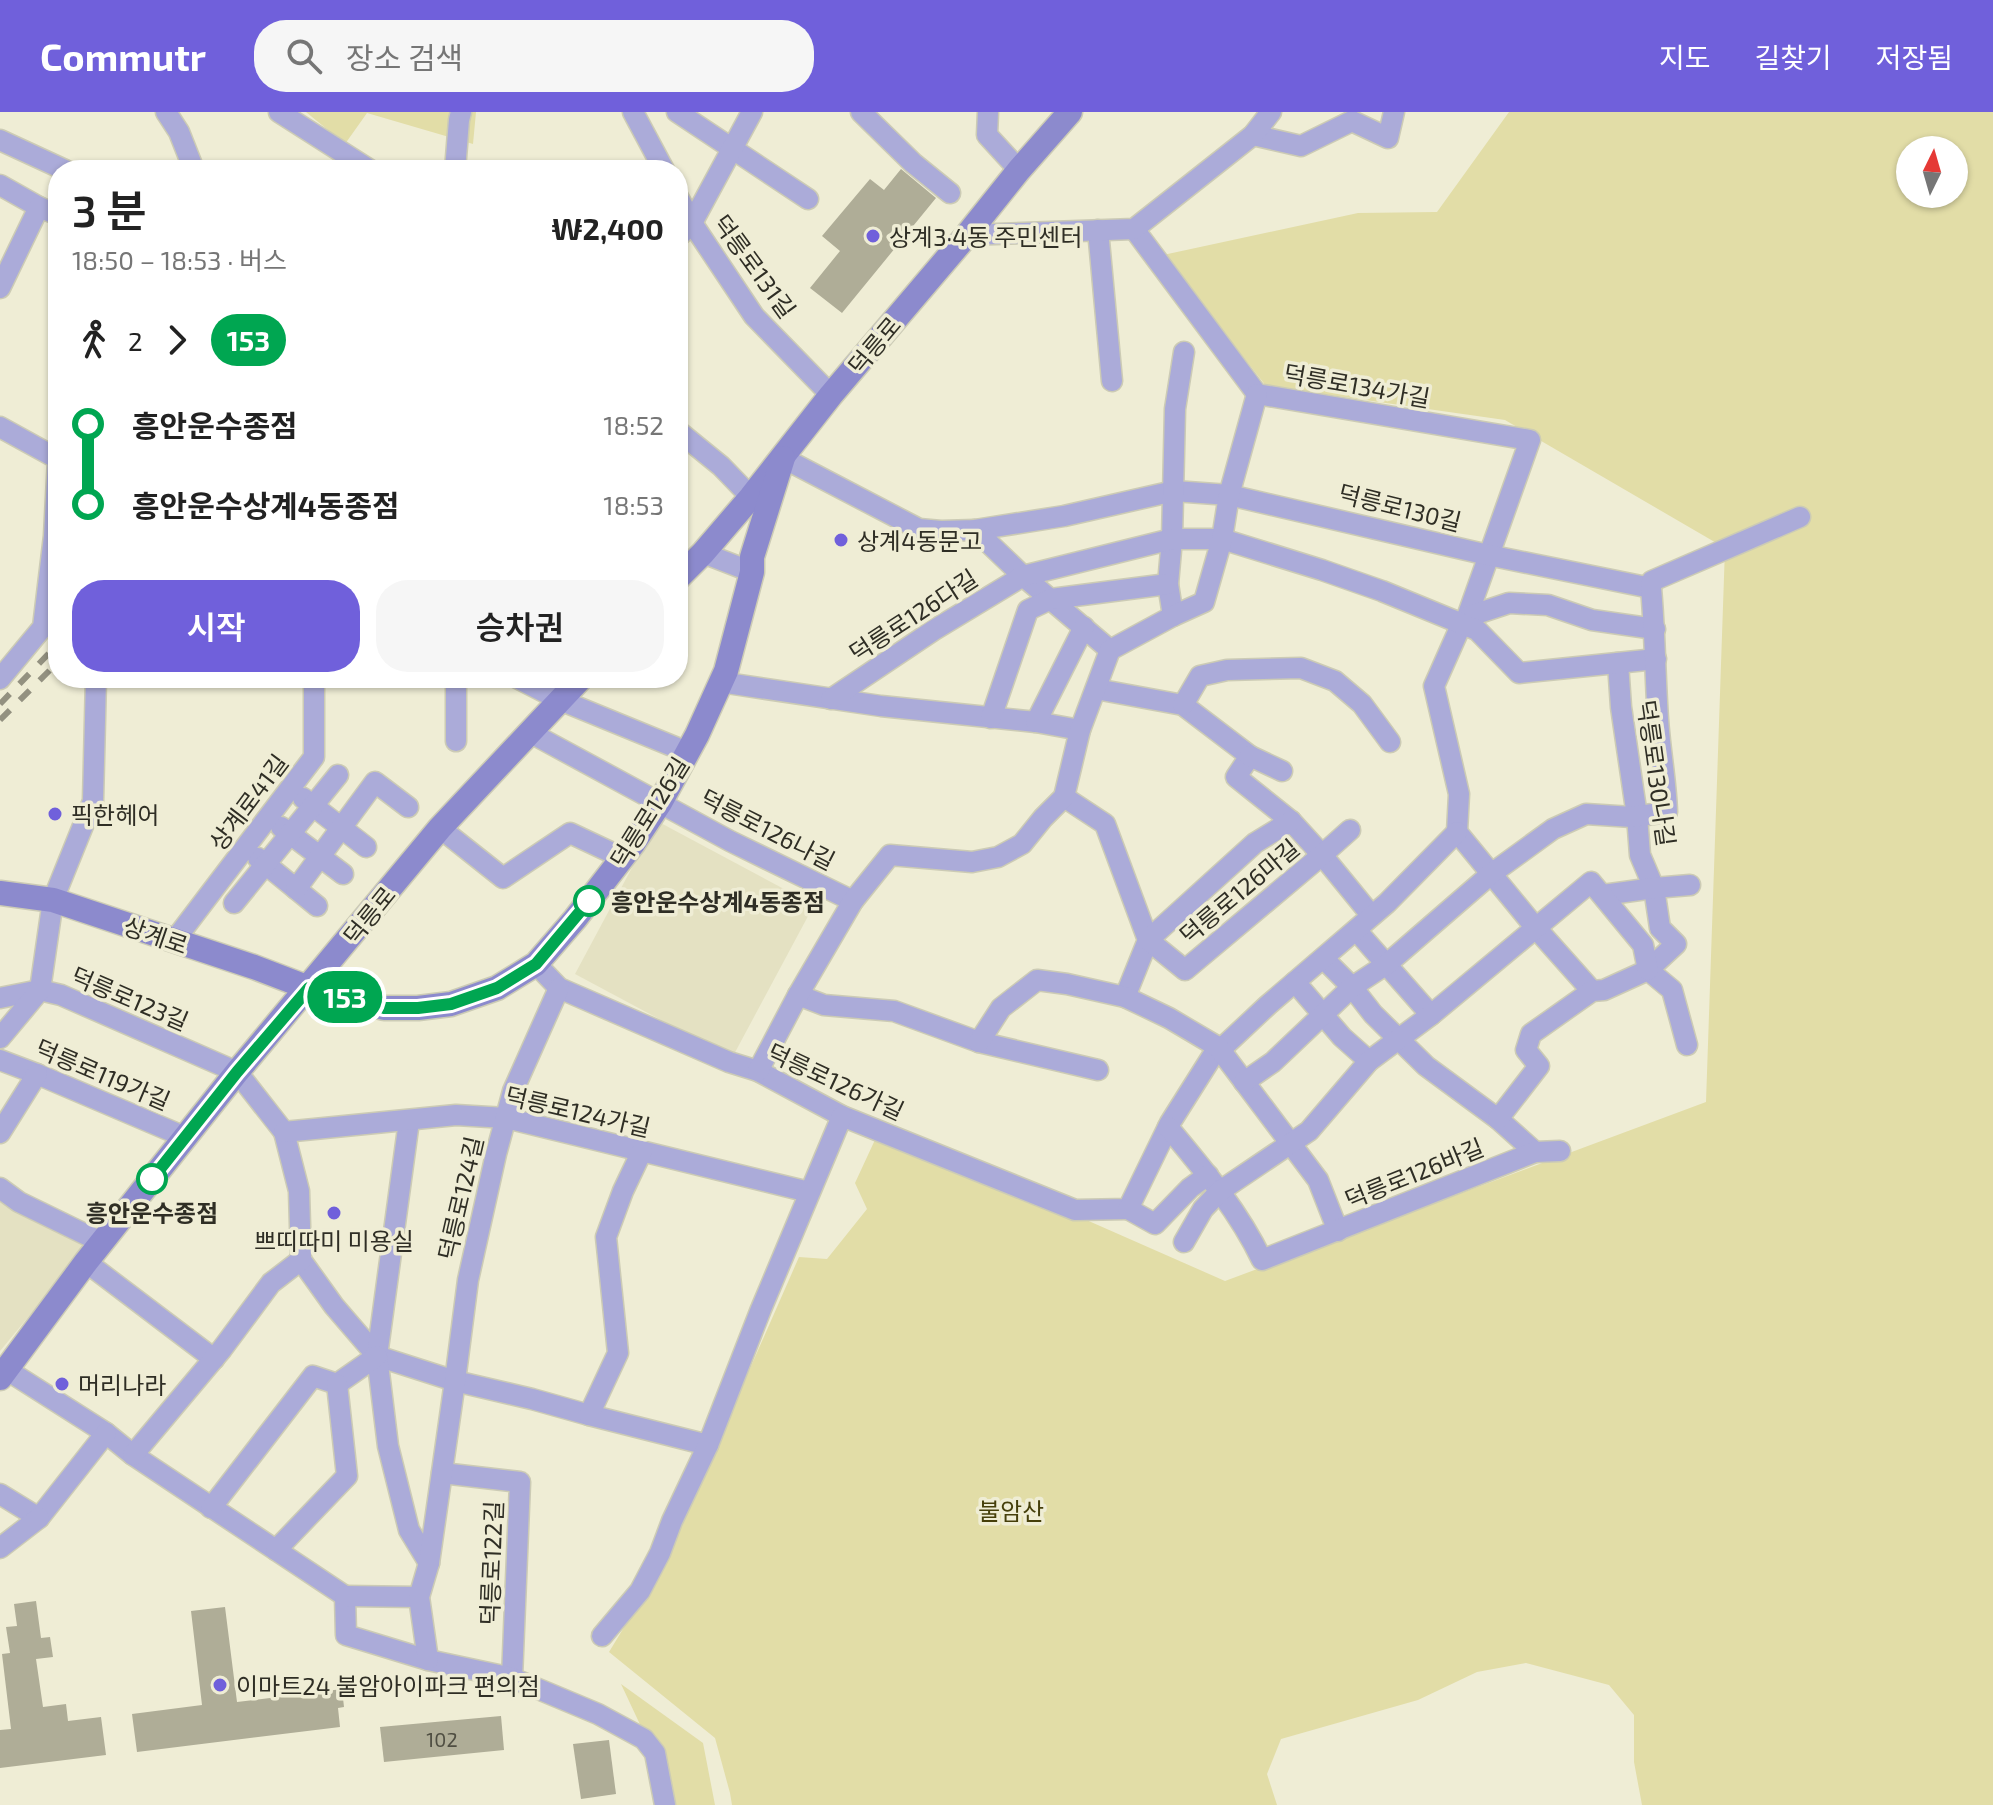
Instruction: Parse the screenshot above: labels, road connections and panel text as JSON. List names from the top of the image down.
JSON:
{
  "streets": {
    "main road": ["덕릉로", "덕릉로126길", "상계로"],
    "street": [
      "덕릉로131길",
      "덕릉로134가길",
      "덕릉로130길",
      "덕릉로126다길",
      "덕릉로130나길",
      "상계로41길",
      "덕릉로126나길",
      "덕릉로126마길",
      "덕릉로123길",
      "덕릉로119가길",
      "덕릉로126가길",
      "덕릉로124가길",
      "덕릉로126바길",
      "덕릉로124길",
      "덕릉로122길"
    ]
  },
  "crossings": [
    ["덕릉로131길", "덕릉로"],
    ["덕릉로", "덕릉로130길"],
    ["덕릉로", "덕릉로126길"],
    ["덕릉로", "상계로"],
    ["덕릉로", "덕릉로123길"],
    ["덕릉로", "덕릉로119가길"],
    ["덕릉로134가길", "덕릉로130길"],
    ["덕릉로130길", "덕릉로126길"],
    ["덕릉로126다길", "덕릉로126길"],
    ["상계로41길", "상계로"],
    ["덕릉로126길", "덕릉로126나길"],
    ["덕릉로126길", "상계로"],
    ["덕릉로126길", "덕릉로126가길"],
    ["덕릉로123길", "덕릉로119가길"],
    ["덕릉로126가길", "덕릉로126바길"],
    ["덕릉로126가길", "덕릉로124길"],
    ["덕릉로124가길", "덕릉로124길"],
    ["덕릉로124길", "덕릉로122길"]
  ],
  "parks": ["불암산"],
  "places": [
    "상계3·4동 주민센터",
    "상계4동문고",
    "픽한헤어",
    "흥안운수상계4동종점",
    "흥안운수종점",
    "쁘띠따미 미용실",
    "머리나라",
    "이마트24 불암아이파크 편의점"
  ],
  "lines": ["bus line 153"],
  "house_numbers": ["102"],
  "north": "top",
  "page": {
    "header": "Commutr",
    "search": "장소 검색",
    "nav": ["지도", "길찾기", "저장됨"],
    "on_map": "153",
    "heading": ["3 분", "18:50 – 18:53 · 버스", "₩2,400"],
    "legs": ["2", "153"],
    "list": [
      {
        "name": "흥안운수종점",
        "value": "18:52"
      },
      {
        "name": "흥안운수상계4동종점",
        "value": "18:53"
      }
    ],
    "buttons": ["시작", "승차권"]
  }
}
